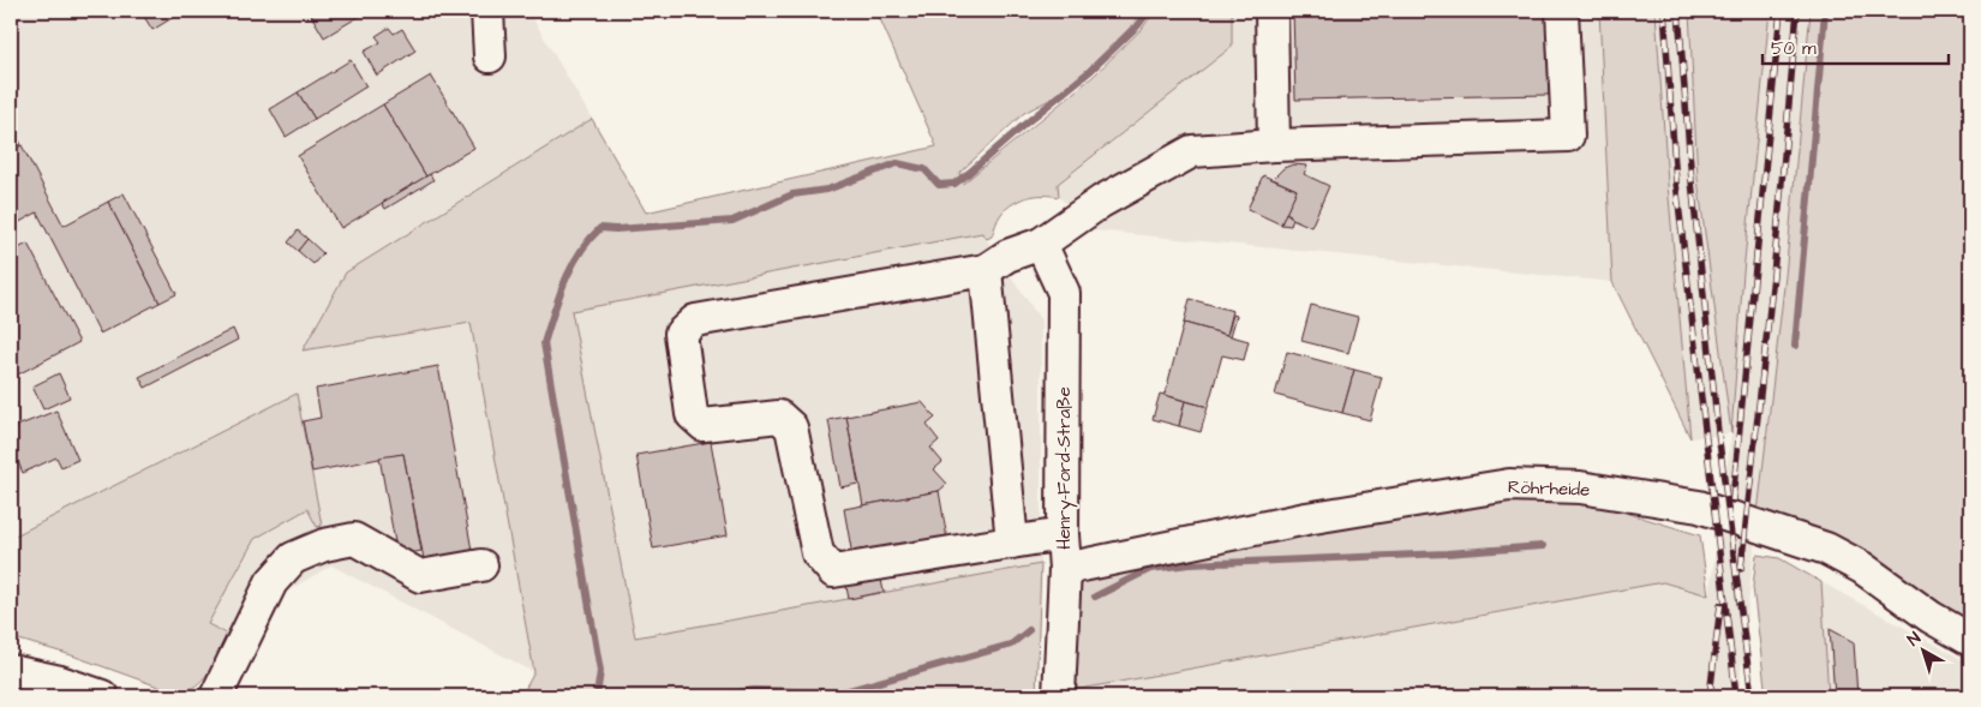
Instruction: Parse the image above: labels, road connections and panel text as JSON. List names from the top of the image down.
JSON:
{
  "streets": {
    "street": ["Henry-Ford-Straße", "Röhrheide"]
  },
  "crossings": [
    ["Henry-Ford-Straße", "Röhrheide"]
  ],
  "scale_bar": "50 m",
  "north": "top left"
}
